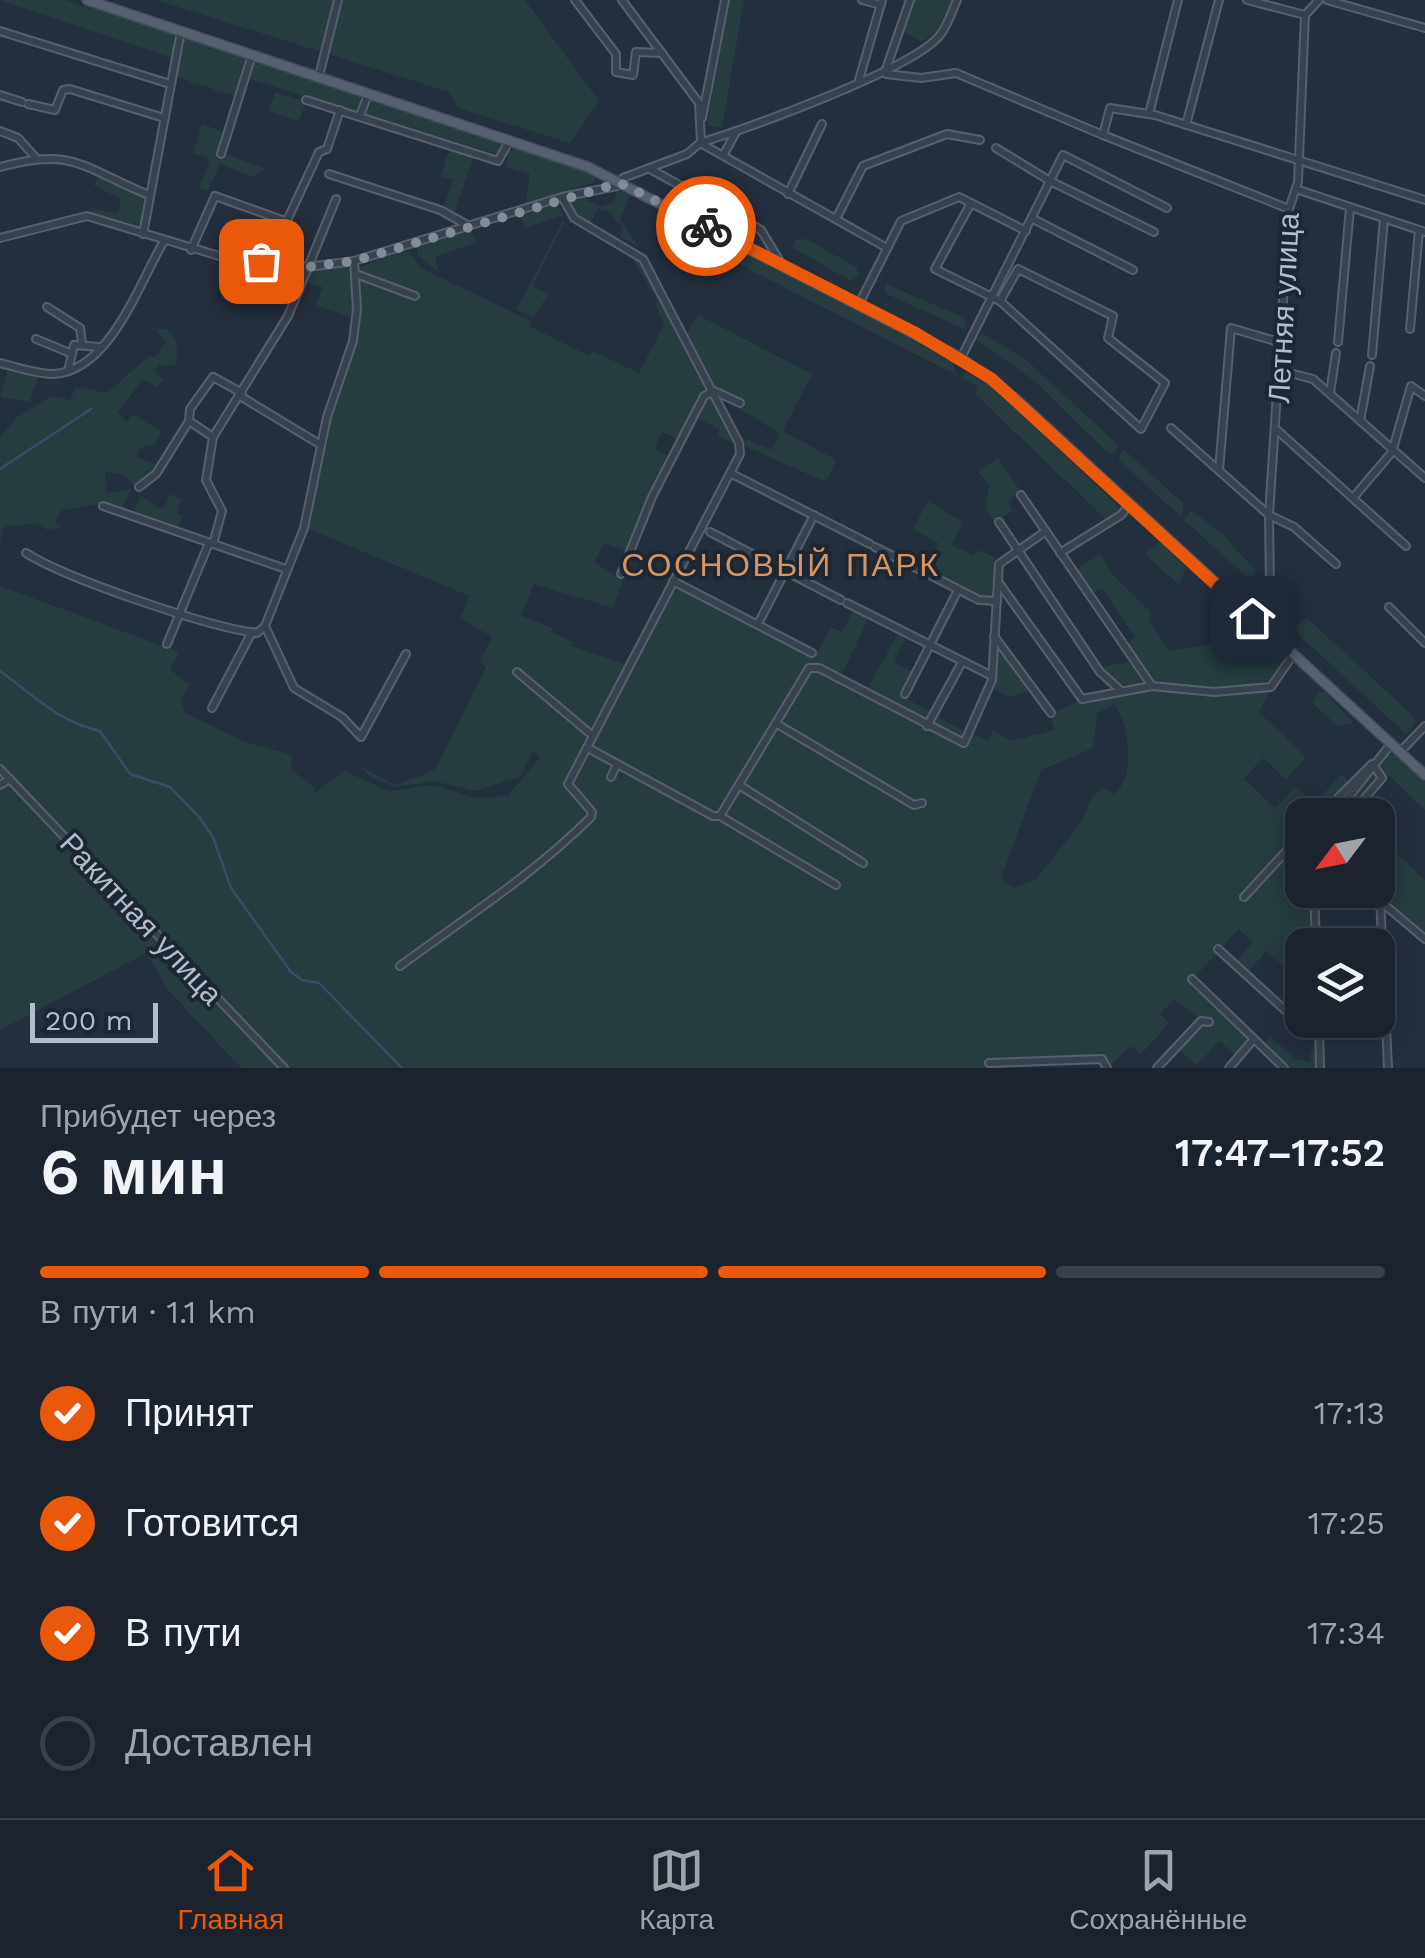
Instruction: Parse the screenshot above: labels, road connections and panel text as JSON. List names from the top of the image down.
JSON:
{
  "streets": {
    "street": ["Летняя улица", "Ракитная улица"]
  },
  "districts": ["СОСНОВЫЙ ПАРК"],
  "scale_bar": "200 m",
  "north": "bottom left",
  "page": {
    "scale": "200 m",
    "heading": ["6 мин", "Прибудет через", "17:47–17:52"],
    "bar": "В пути · 1.1 km",
    "list": [
      ["Принят", "17:13"],
      ["Готовится", "17:25"],
      ["В пути", "17:34"],
      "Доставлен"
    ],
    "tabs": ["Главная", "Карта", "Сохранённые"]
  }
}
